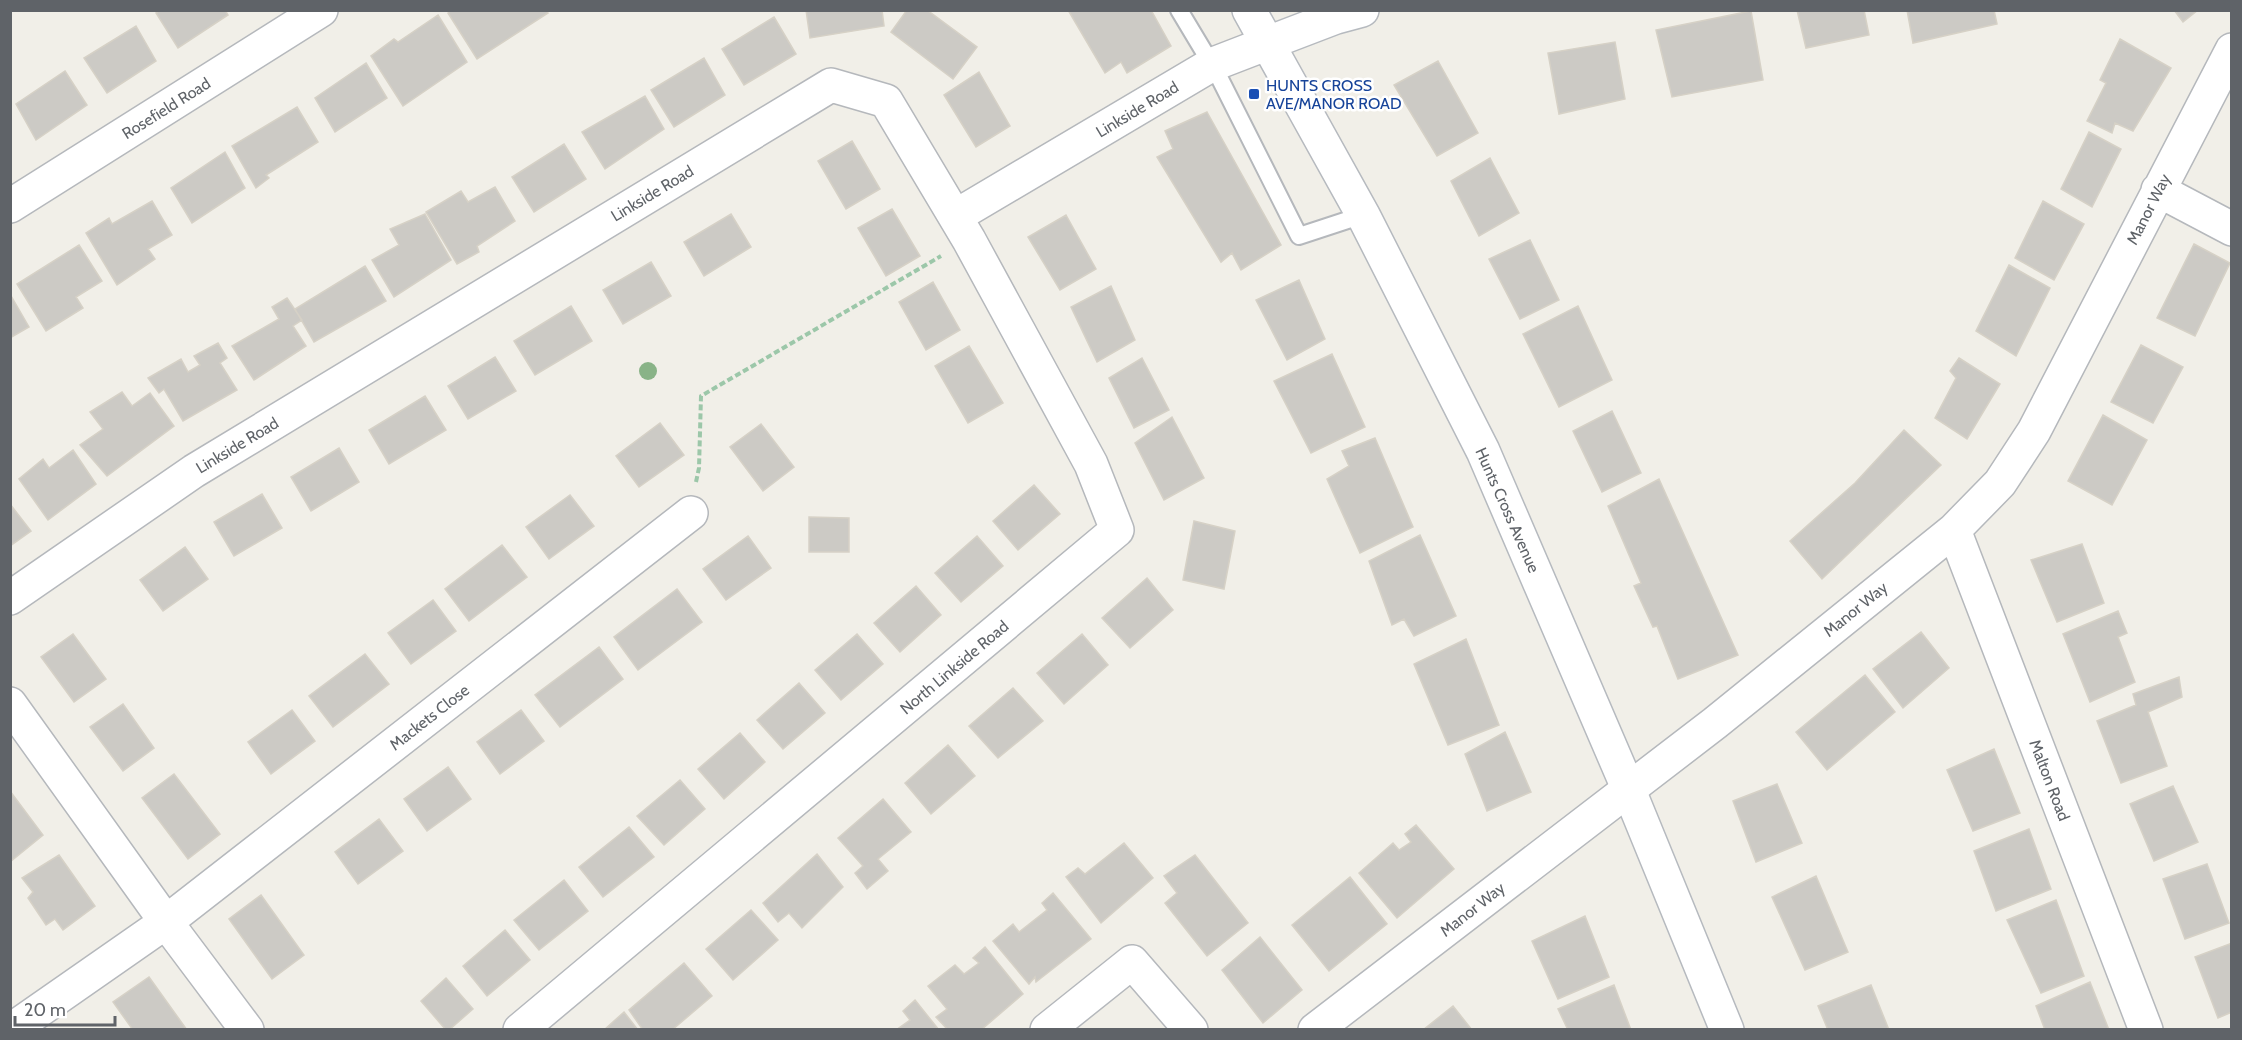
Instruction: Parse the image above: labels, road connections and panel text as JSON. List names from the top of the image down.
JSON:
{
  "streets": {
    "street": [
      "Rosefield Road",
      "Linkside Road",
      "Manor Way",
      "Hunts Cross Avenue",
      "North Linkside Road",
      "Mackets Close",
      "Malton Road"
    ]
  },
  "crossings": [
    ["Linkside Road", "Hunts Cross Avenue"],
    ["Linkside Road", "North Linkside Road"],
    ["Manor Way", "Hunts Cross Avenue"],
    ["Manor Way", "Malton Road"]
  ],
  "places": {
    "transit": ["HUNTS CROSS AVE/MANOR ROAD"]
  },
  "scale_bar": "20 m"
}
